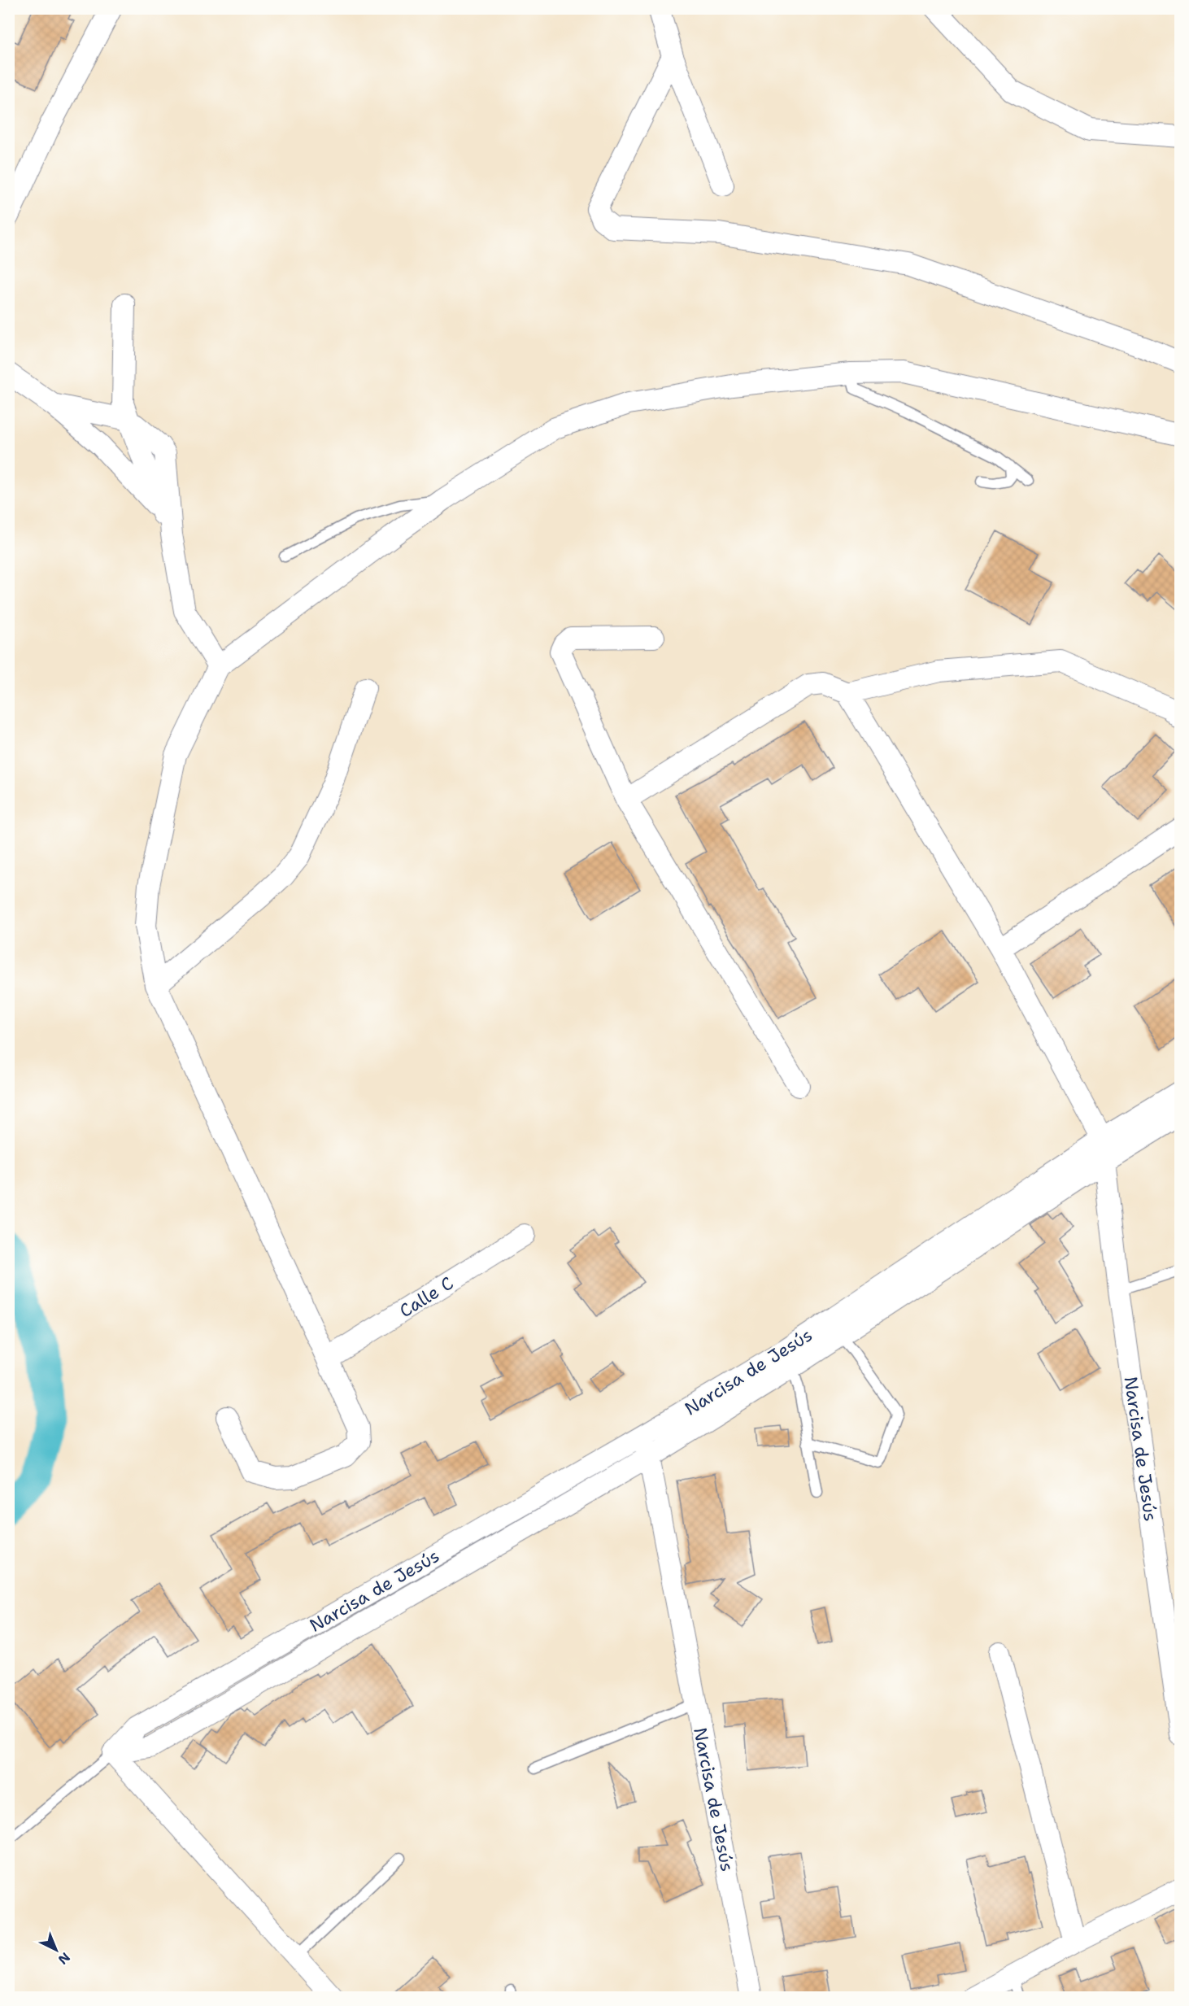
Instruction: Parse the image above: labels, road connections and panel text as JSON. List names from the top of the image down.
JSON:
{
  "streets": {
    "street": ["Calle C", "Narcisa de Jesús"]
  },
  "north": "bottom right"
}
